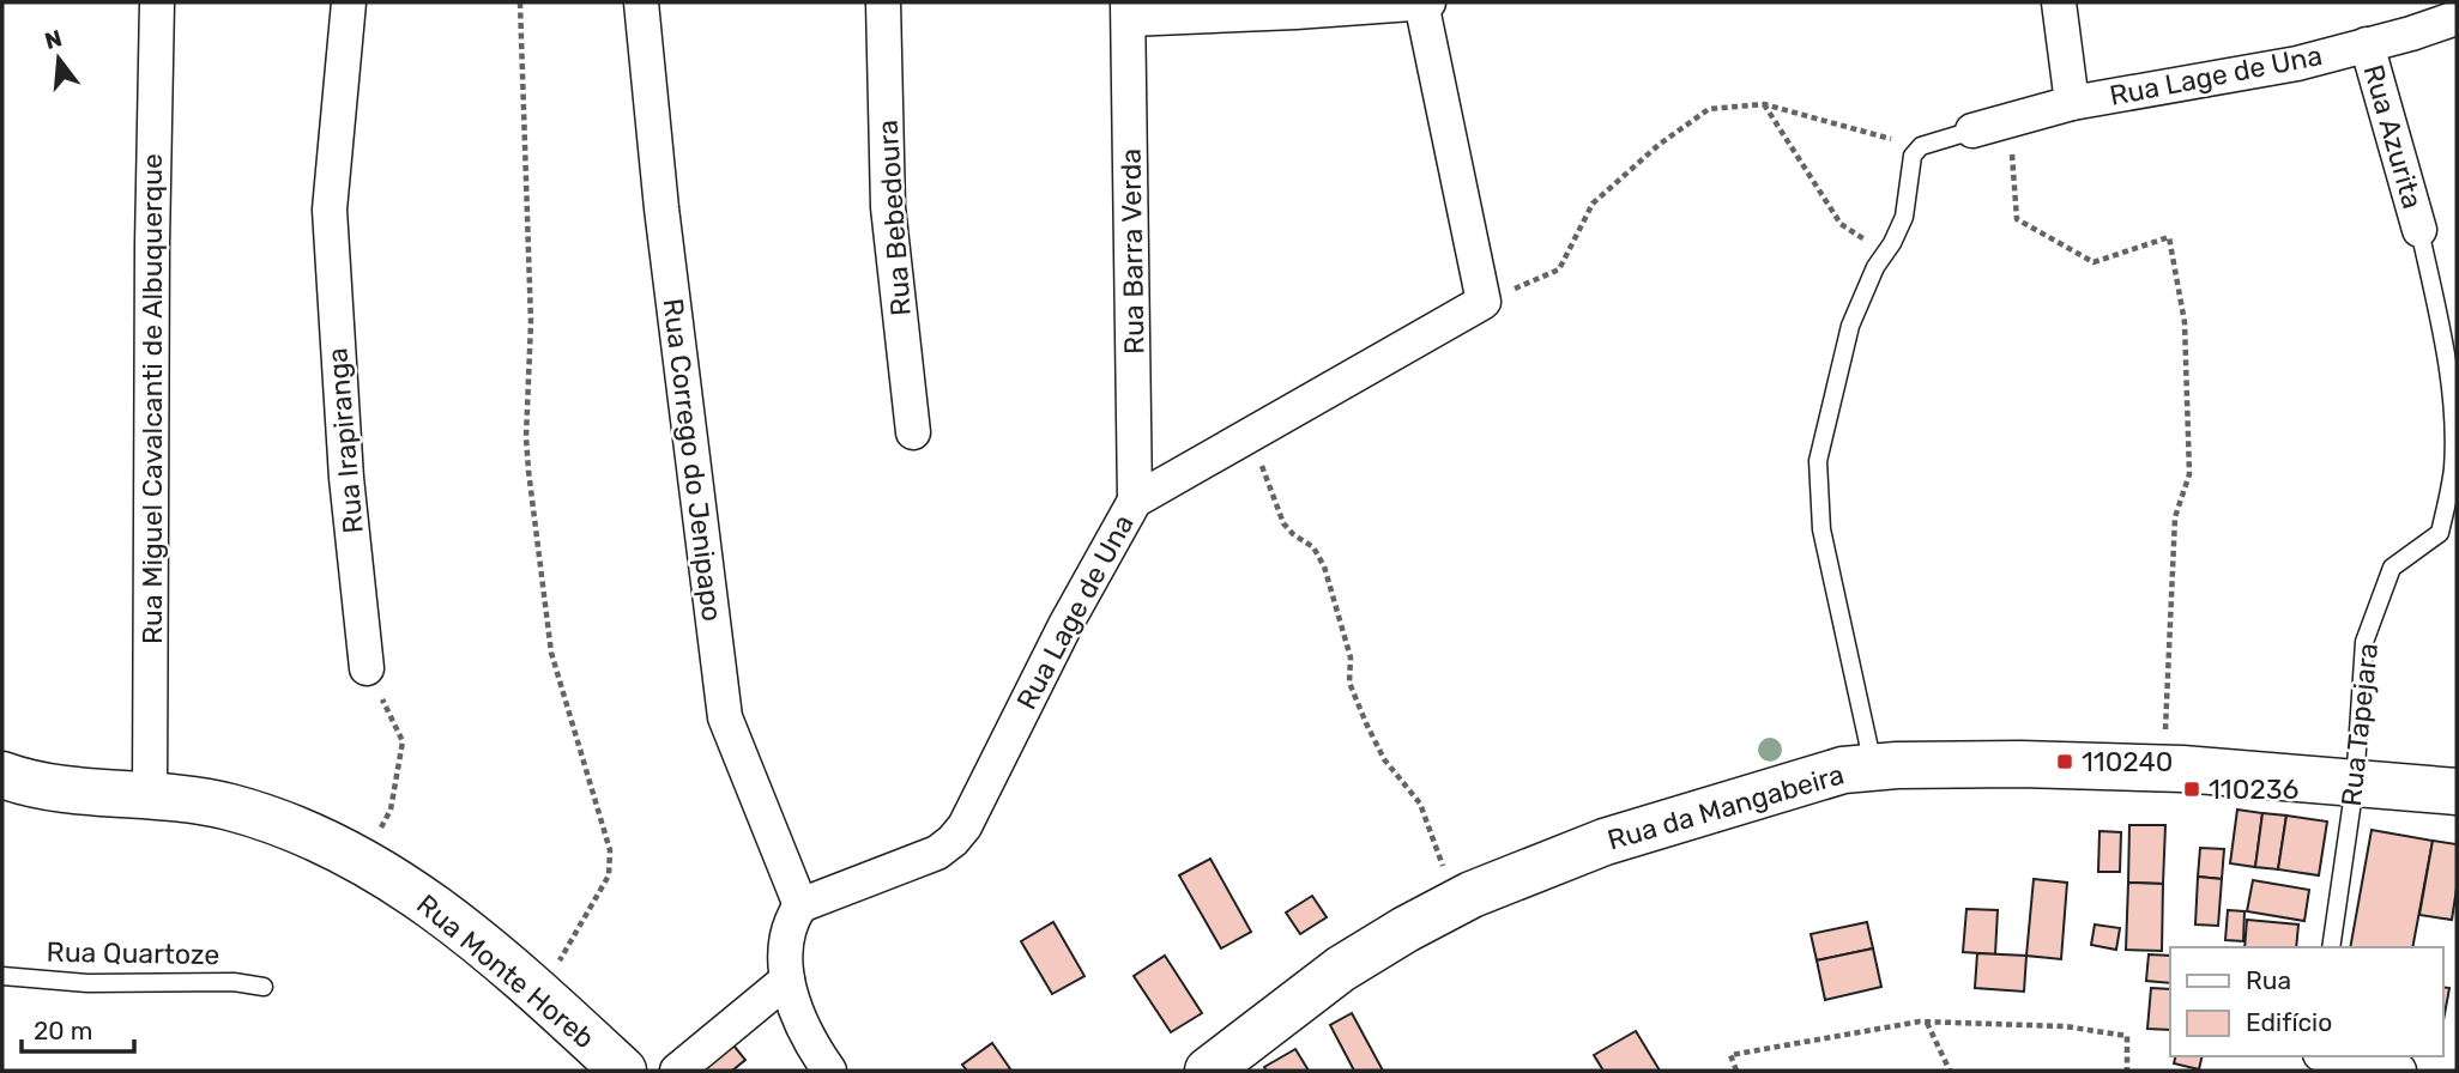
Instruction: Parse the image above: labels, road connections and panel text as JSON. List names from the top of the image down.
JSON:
{
  "streets": {
    "street": [
      "Rua Lage de Una",
      "Rua Azurita",
      "Rua Bebedoura",
      "Rua Barra Verda",
      "Rua Miguel Cavalcanti de Albuquerque",
      "Rua Irapiranga",
      "Rua Corrego do Jenipapo",
      "Rua da Mangabeira",
      "Rua Monte Horeb"
    ],
    "lane": ["Rua Tapejara", "Rua Quartoze"]
  },
  "crossings": [
    ["Rua Lage de Una", "Rua Azurita"],
    ["Rua Lage de Una", "Rua Barra Verda"],
    ["Rua Lage de Una", "Rua Corrego do Jenipapo"],
    ["Rua Azurita", "Rua Tapejara"],
    ["Rua Miguel Cavalcanti de Albuquerque", "Rua Monte Horeb"],
    ["Rua Tapejara", "Rua da Mangabeira"]
  ],
  "places": {
    "transit": ["110240", "110236"]
  },
  "legend": ["Rua", "Edifício"],
  "scale_bar": "20 m",
  "north": "top"
}
